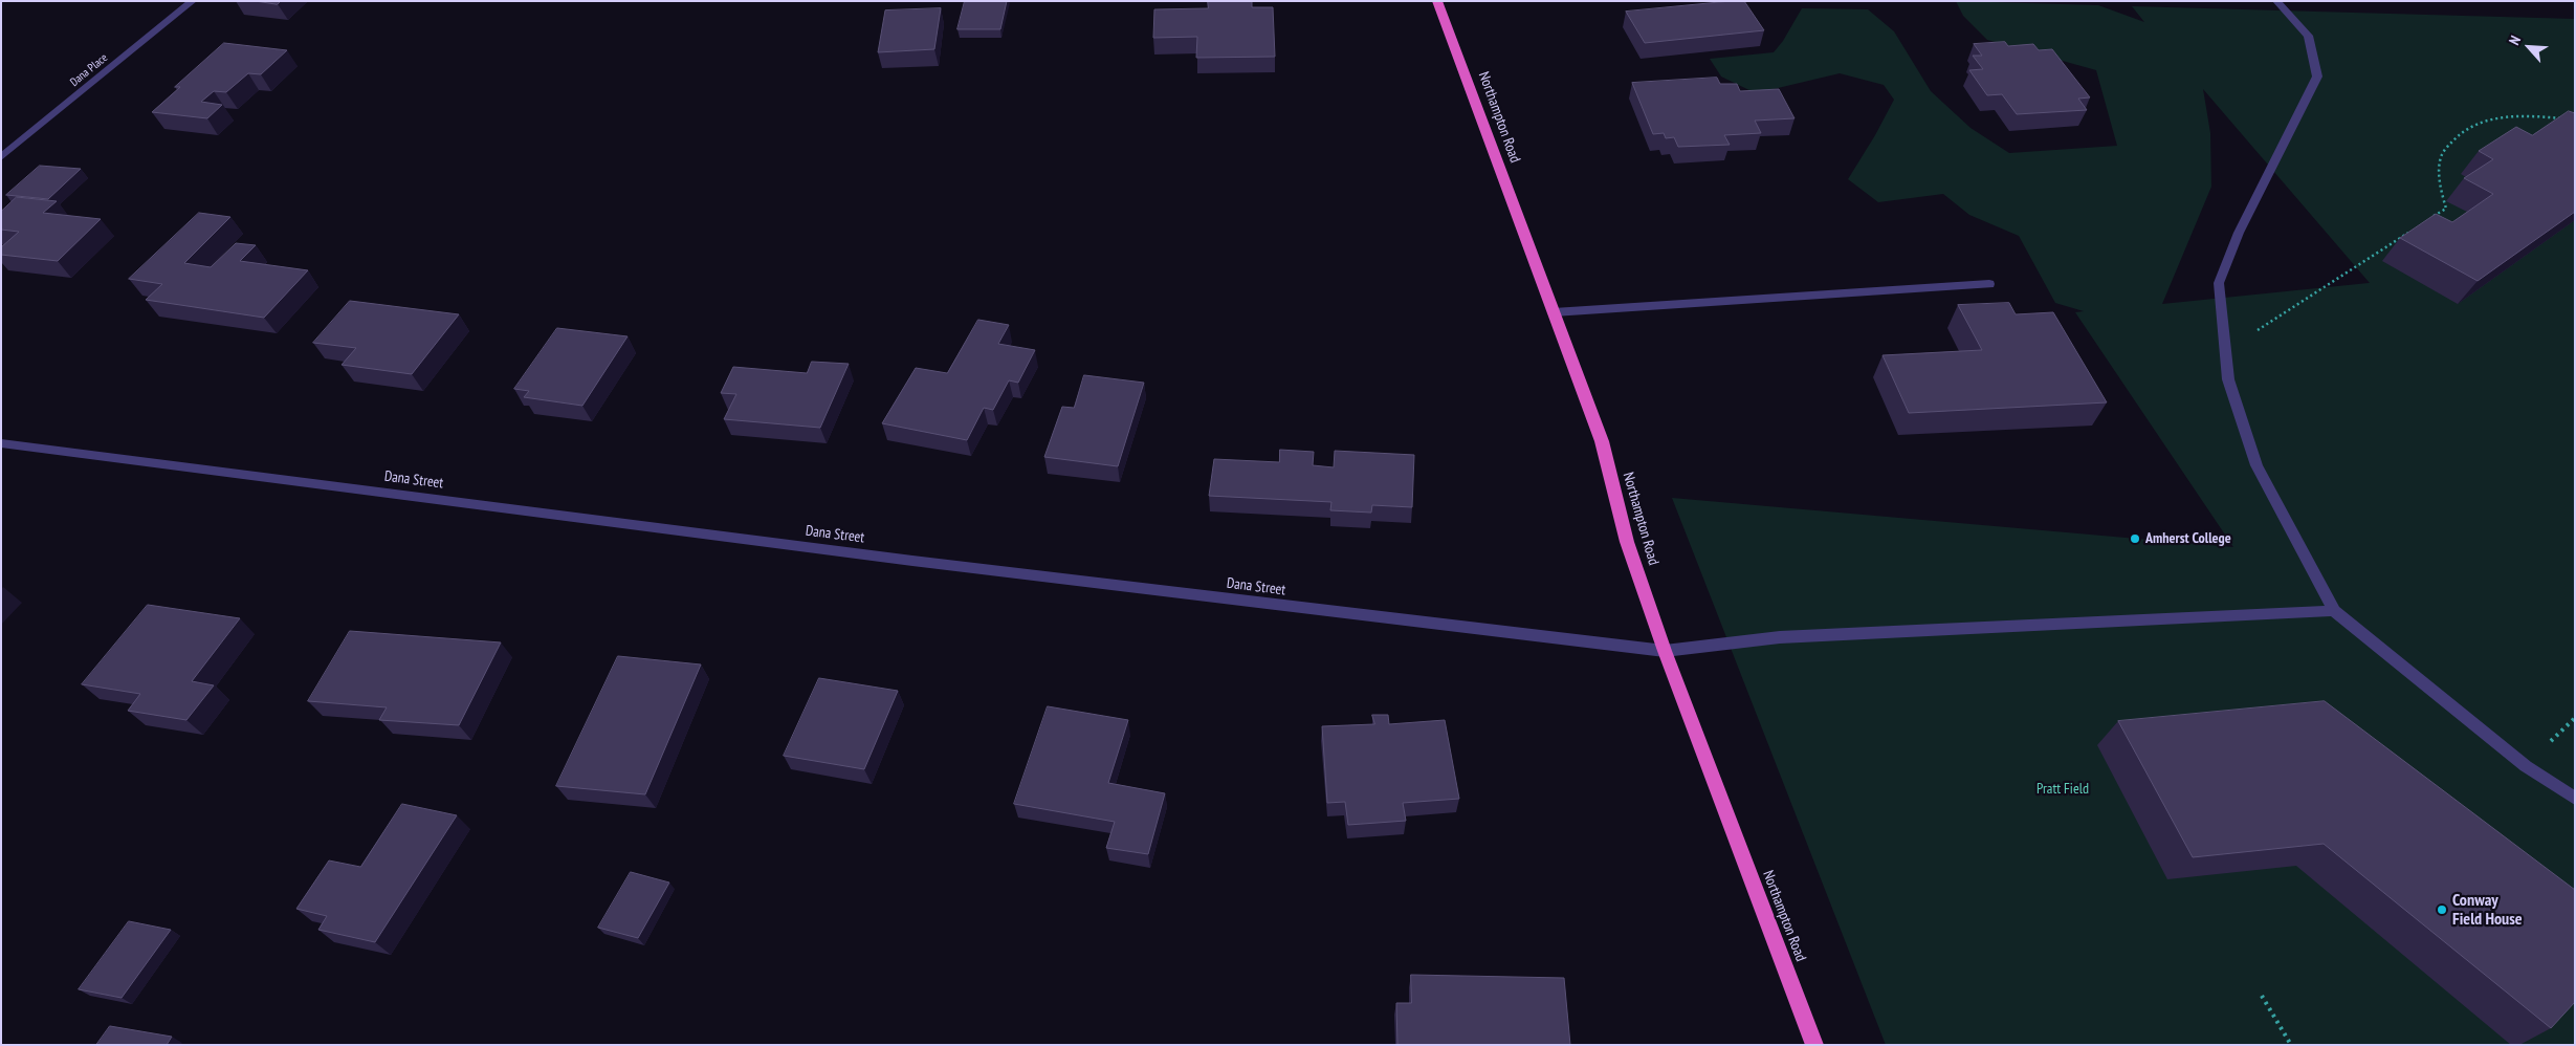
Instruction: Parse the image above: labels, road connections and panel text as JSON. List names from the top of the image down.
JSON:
{
  "streets": {
    "highway": ["Northampton Road"],
    "street": ["Dana Place", "Dana Street"]
  },
  "crossings": [
    ["Northampton Road", "Dana Street"]
  ],
  "parks": ["Pratt Field"],
  "places": ["Amherst College", "Conway Field House"],
  "north": "top left"
}
